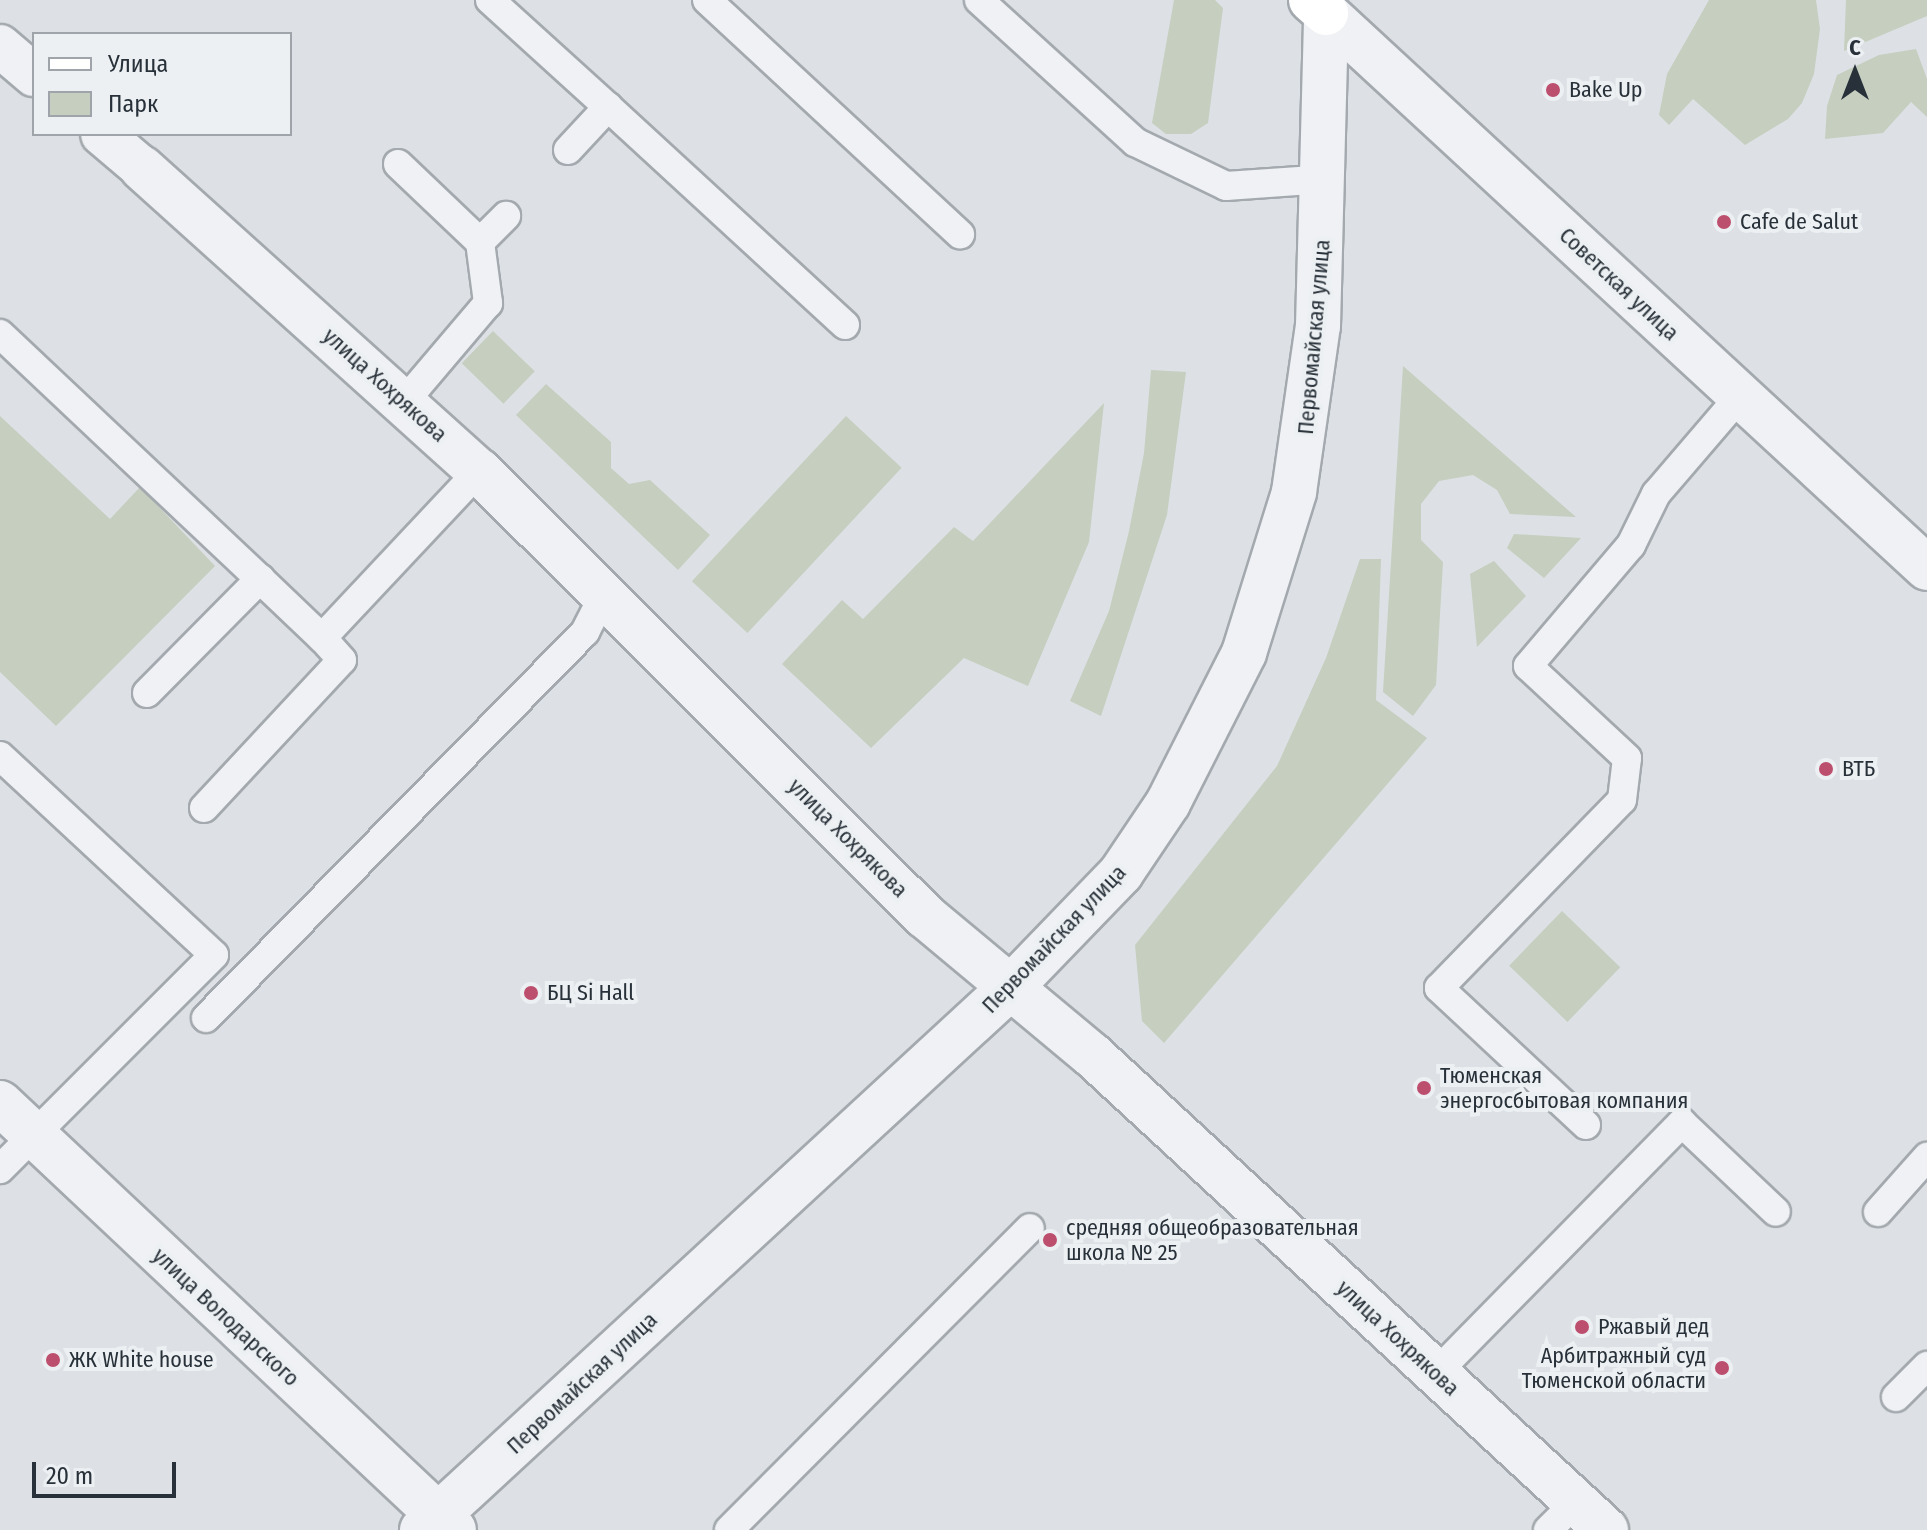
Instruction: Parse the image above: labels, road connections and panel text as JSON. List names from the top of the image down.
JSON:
{
  "streets": {
    "street": [
      "Советская улица",
      "Первомайская улица",
      "улица Хохрякова",
      "улица Володарского"
    ]
  },
  "crossings": [
    ["Советская улица", "Первомайская улица"],
    ["Первомайская улица", "улица Хохрякова"],
    ["Первомайская улица", "улица Володарского"]
  ],
  "places": [
    "Bake Up",
    "Cafe de Salut",
    "ВТБ",
    "БЦ Si Hall",
    "Тюменская энергосбытовая компания",
    "средняя общеобразовательная школа № 25",
    "Ржавый дед",
    "ЖК White house",
    "Арбитражный суд Тюменской области"
  ],
  "legend": ["Улица", "Парк"],
  "scale_bar": "20 m",
  "north": "top"
}
